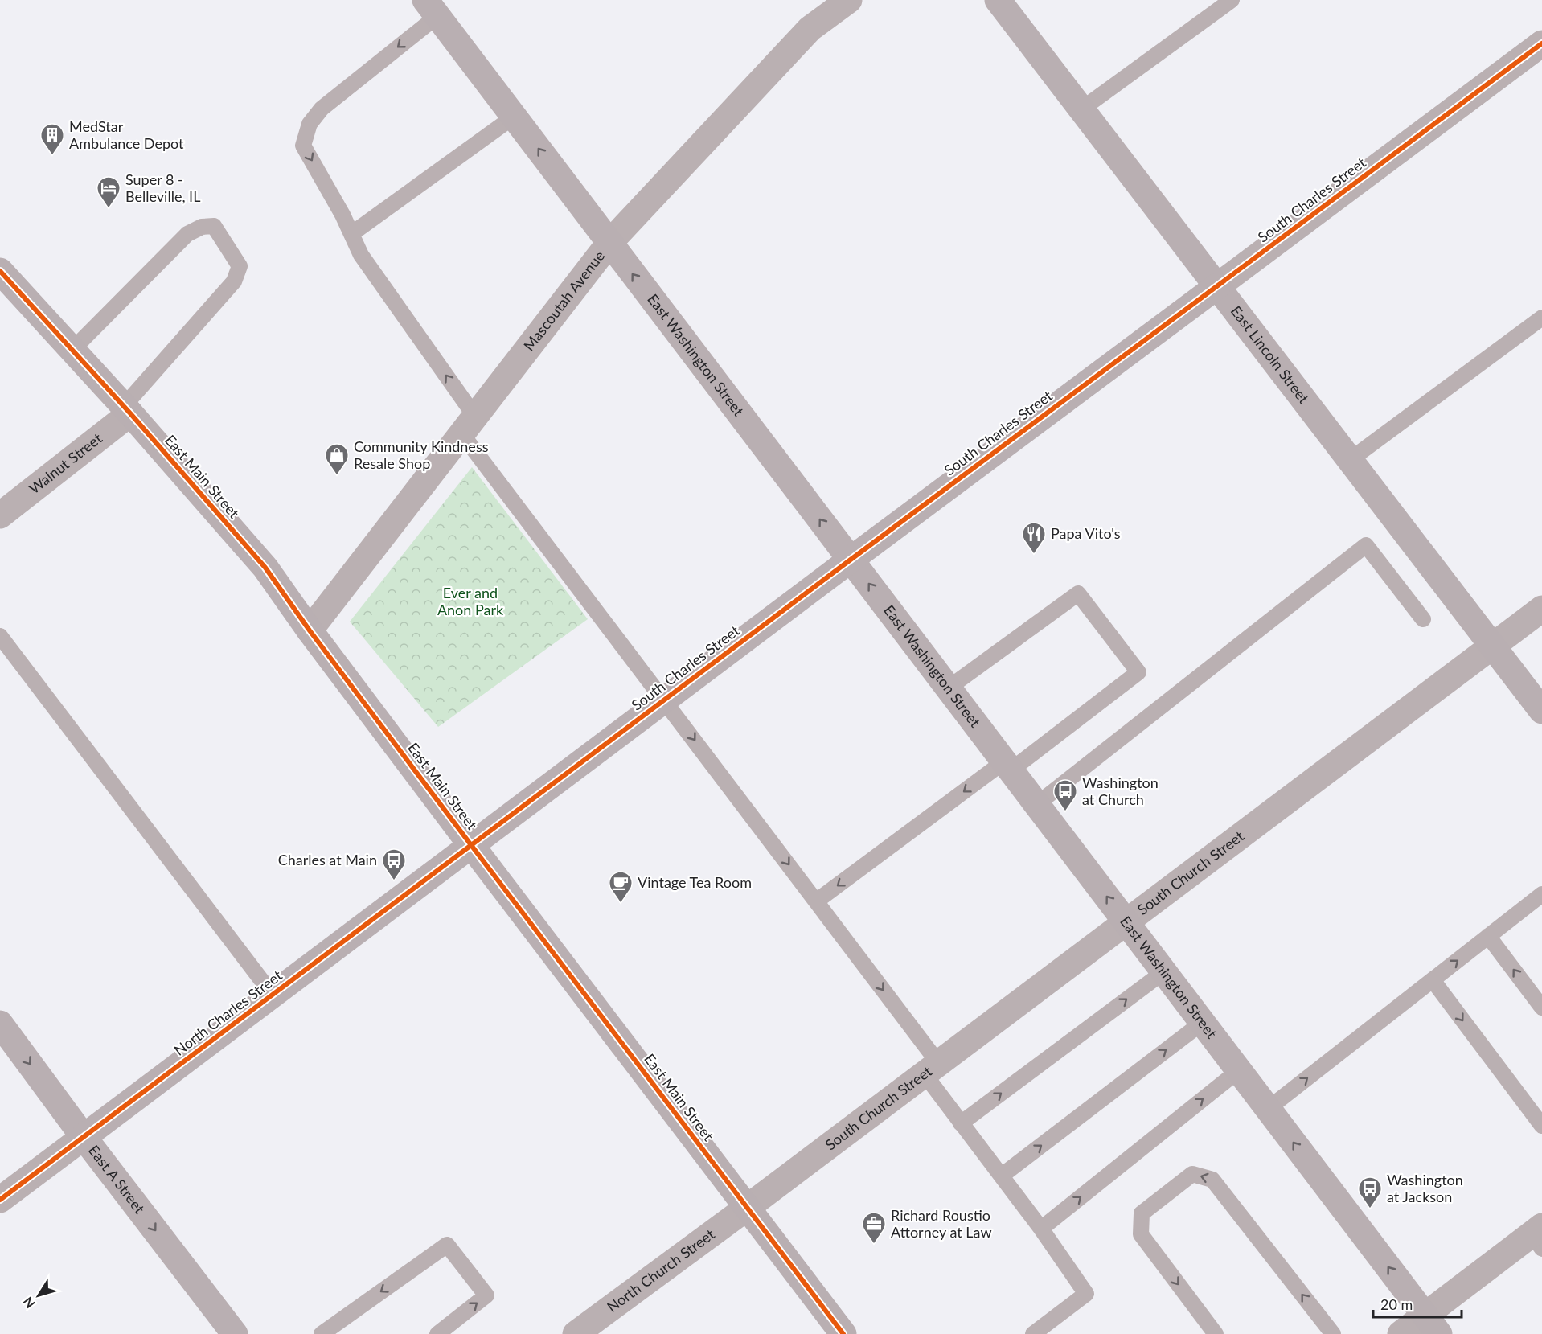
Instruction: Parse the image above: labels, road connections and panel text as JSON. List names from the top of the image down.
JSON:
{
  "streets": {
    "street": [
      "South Charles Street",
      "Mascoutah Avenue",
      "East Lincoln Street",
      "East Washington Street",
      "Walnut Street",
      "East Main Street",
      "South Church Street",
      "North Charles Street",
      "East A Street",
      "North Church Street"
    ]
  },
  "crossings": [
    ["South Charles Street", "East Lincoln Street"],
    ["South Charles Street", "East Washington Street"],
    ["South Charles Street", "East Main Street"],
    ["South Charles Street", "North Charles Street"],
    ["Mascoutah Avenue", "East Washington Street"],
    ["Mascoutah Avenue", "East Main Street"],
    ["East Lincoln Street", "South Church Street"],
    ["East Washington Street", "South Church Street"],
    ["Walnut Street", "East Main Street"],
    ["East Main Street", "South Church Street"],
    ["East Main Street", "North Charles Street"],
    ["East Main Street", "North Church Street"],
    ["South Church Street", "North Church Street"],
    ["North Charles Street", "East A Street"]
  ],
  "one_way": ["East Washington Street", "East A Street"],
  "parks": ["Ever and Anon Park"],
  "places": {
    "building": ["MedStar Ambulance Depot"],
    "hotel": ["Super 8 - Belleville, IL"],
    "shop": ["Community Kindness Resale Shop"],
    "restaurant": ["Papa Vito's"],
    "bus stop": ["Washington at Church", "Charles at Main", "Washington at Jackson"],
    "cafe": ["Vintage Tea Room"],
    "office": ["Richard Roustio Attorney at Law"]
  },
  "scale_bar": "20 m",
  "north": "bottom left"
}
